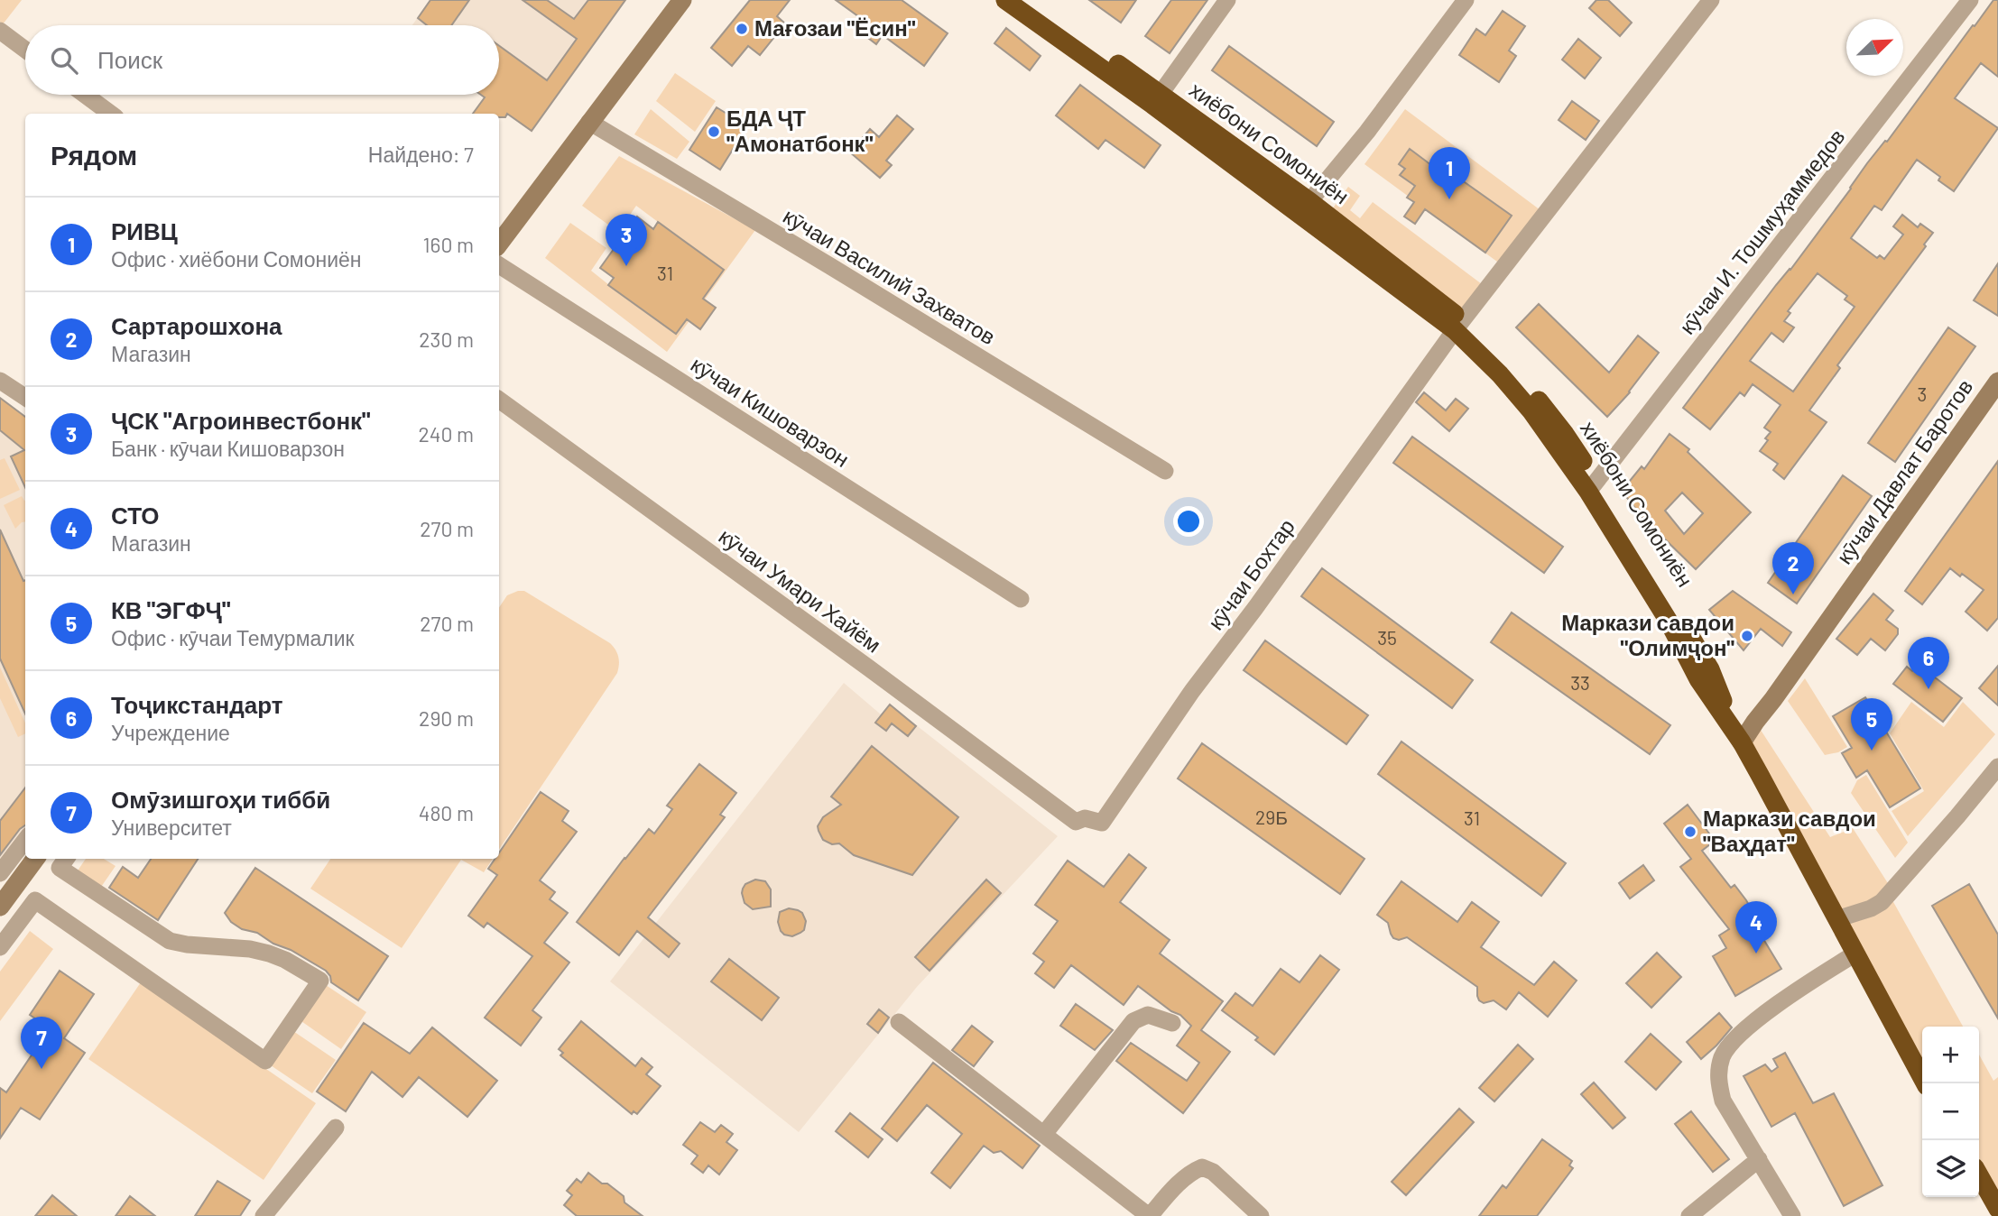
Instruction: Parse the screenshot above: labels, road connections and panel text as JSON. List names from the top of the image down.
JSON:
{
  "streets": {
    "highway": ["хиёбони Сомониён"],
    "street": [
      "кӯчаи И. Тошмуҳаммедов",
      "кӯчаи Василий Захватов",
      "кӯчаи Кишоварзон",
      "кӯчаи Давлат Баротов",
      "кӯчаи Бохтар",
      "кӯчаи Умари Хайём"
    ]
  },
  "crossings": [
    ["хиёбони Сомониён", "кӯчаи И. Тошмуҳаммедов"],
    ["хиёбони Сомониён", "кӯчаи Давлат Баротов"],
    ["хиёбони Сомониён", "кӯчаи Бохтар"],
    ["кӯчаи Бохтар", "кӯчаи Умари Хайём"]
  ],
  "places": [
    "Мағозаи \"Ёсин\"",
    "БДА ҶТ \"Амонатбонк\"",
    "Маркази савдои \"Олимҷон\"",
    "Маркази савдои \"Ваҳдат\""
  ],
  "house_numbers": [
    "31",
    "3",
    "35",
    "33",
    "29Б",
    "31"
  ],
  "north": "top right",
  "page": {
    "search": "Поиск",
    "heading": ["Рядом", "Найдено: 7"],
    "pins": [
      "1",
      "3",
      "2",
      "6",
      "5",
      "4",
      "7"
    ],
    "list": [
      {
        "mark": "1",
        "name": "РИВЦ",
        "note": "Офис · хиёбони Сомониён",
        "value": "160 m"
      },
      {
        "mark": "2",
        "name": "Сартарошхона",
        "note": "Магазин",
        "value": "230 m"
      },
      {
        "mark": "3",
        "name": "ҶСК \"Агроинвестбонк\"",
        "note": "Банк · кӯчаи Кишоварзон",
        "value": "240 m"
      },
      {
        "mark": "4",
        "name": "СТО",
        "note": "Магазин",
        "value": "270 m"
      },
      {
        "mark": "5",
        "name": "КВ \"ЭГФҶ\"",
        "note": "Офис · кӯчаи Темурмалик",
        "value": "270 m"
      },
      {
        "mark": "6",
        "name": "Тоҷикстандарт",
        "note": "Учреждение",
        "value": "290 m"
      },
      {
        "mark": "7",
        "name": "Омӯзишгоҳи тиббӣ",
        "note": "Университет",
        "value": "480 m"
      }
    ],
    "map_buttons": ["+", "−"]
  }
}
